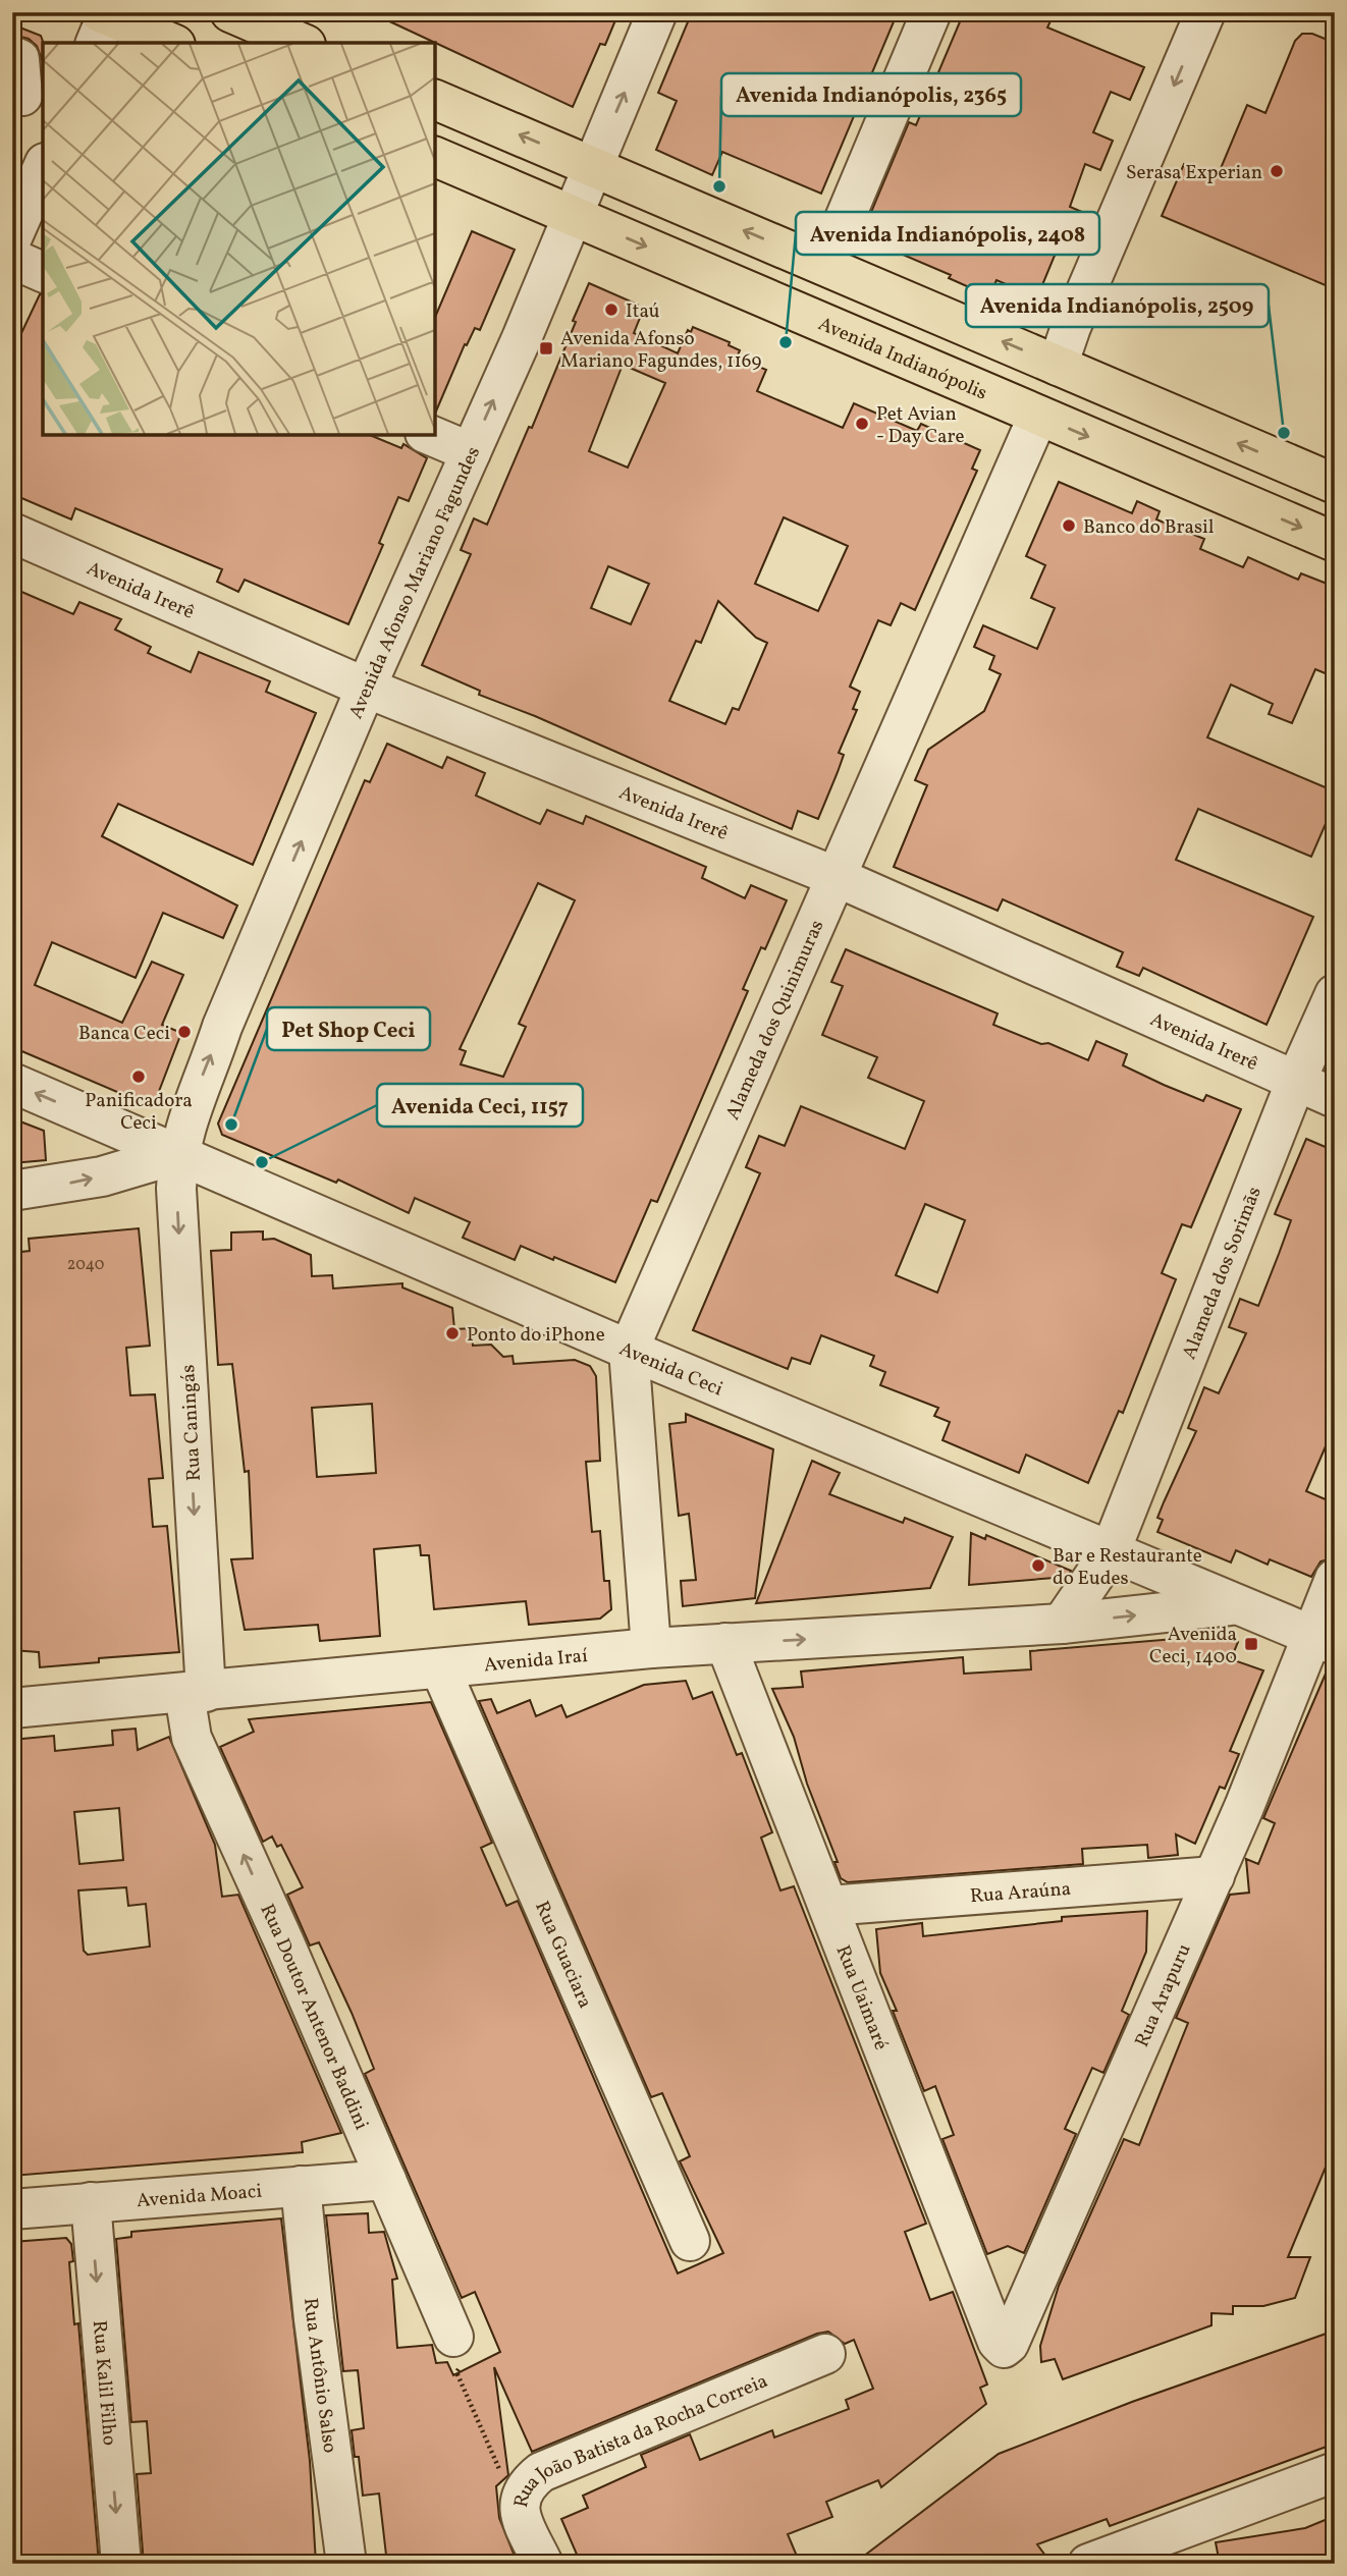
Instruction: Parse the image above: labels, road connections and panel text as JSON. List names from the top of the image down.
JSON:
{
  "streets": {
    "main road": ["Avenida Indianópolis"],
    "street": [
      "Avenida Afonso Mariano Fagundes",
      "Avenida Irerê",
      "Alameda dos Quinimuras",
      "Alameda dos Sorimãs",
      "Avenida Ceci",
      "Rua Caningás",
      "Avenida Iraí",
      "Rua Araúna",
      "Rua Guaciara",
      "Rua Arapuru",
      "Rua Uaimaré",
      "Rua Doutor Antenor Baddini",
      "Avenida Moaci",
      "Rua Antônio Salso",
      "Rua Kalil Filho",
      "Rua João Batista da Rocha Correia"
    ]
  },
  "crossings": [
    ["Avenida Indianópolis", "Avenida Afonso Mariano Fagundes"],
    ["Avenida Indianópolis", "Alameda dos Quinimuras"],
    ["Avenida Afonso Mariano Fagundes", "Avenida Irerê"],
    ["Avenida Afonso Mariano Fagundes", "Avenida Ceci"],
    ["Avenida Afonso Mariano Fagundes", "Rua Caningás"],
    ["Avenida Irerê", "Alameda dos Quinimuras"],
    ["Avenida Irerê", "Alameda dos Sorimãs"],
    ["Alameda dos Quinimuras", "Avenida Ceci"],
    ["Alameda dos Quinimuras", "Avenida Iraí"],
    ["Alameda dos Sorimãs", "Avenida Ceci"],
    ["Avenida Ceci", "Rua Caningás"],
    ["Avenida Ceci", "Avenida Iraí"],
    ["Avenida Ceci", "Rua Arapuru"],
    ["Rua Caningás", "Avenida Iraí"],
    ["Rua Caningás", "Rua Doutor Antenor Baddini"],
    ["Avenida Iraí", "Rua Guaciara"],
    ["Avenida Iraí", "Rua Uaimaré"],
    ["Avenida Iraí", "Rua Doutor Antenor Baddini"],
    ["Rua Araúna", "Rua Arapuru"],
    ["Rua Araúna", "Rua Uaimaré"],
    ["Rua Arapuru", "Rua Uaimaré"],
    ["Rua Doutor Antenor Baddini", "Avenida Moaci"],
    ["Avenida Moaci", "Rua Antônio Salso"],
    ["Avenida Moaci", "Rua Kalil Filho"]
  ],
  "one_way": [
    "Avenida Afonso Mariano Fagundes",
    "Rua Caningás",
    "Avenida Iraí",
    "Rua Doutor Antenor Baddini",
    "Rua Kalil Filho"
  ],
  "places": {
    "other": [
      "Serasa Experian",
      "Avenida Indianópolis, 2365",
      "Itaú",
      "Avenida Indianópolis, 2408",
      "Pet Avian - Day Care",
      "Avenida Indianópolis, 2509",
      "Banco do Brasil",
      "Banca Ceci",
      "Panificadora Ceci",
      "Pet Shop Ceci",
      "Avenida Ceci, 1157",
      "Ponto do iPhone",
      "Bar e Restaurante do Eudes"
    ],
    "transit": ["Avenida Afonso Mariano Fagundes, 1169", "Avenida Ceci, 1400"]
  },
  "house_numbers": ["2040"]
}
